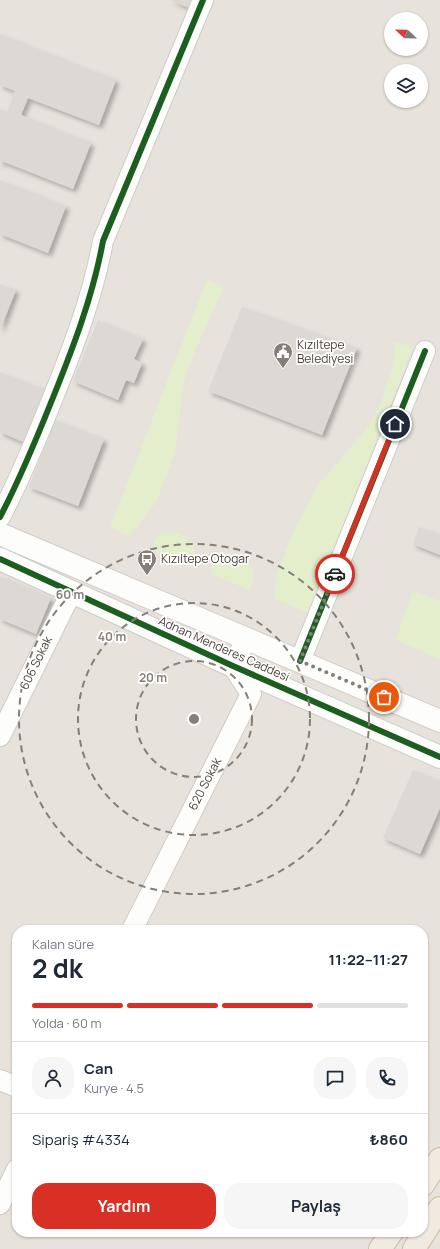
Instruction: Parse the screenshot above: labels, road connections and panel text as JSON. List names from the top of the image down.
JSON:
{
  "streets": {
    "street": ["Adnan Menderes Caddesi", "606 Sokak", "620 Sokak"]
  },
  "crossings": [
    ["Adnan Menderes Caddesi", "606 Sokak"],
    ["Adnan Menderes Caddesi", "620 Sokak"]
  ],
  "places": {
    "public building": ["Kızıltepe Belediyesi"],
    "bus stop": ["Kızıltepe Otogar"]
  },
  "north": "left",
  "page": {
    "heading": ["2 dk", "Kalan süre", "11:22–11:27"],
    "panel": [
      "Can",
      "Kurye · 4.5",
      "Sipariş #4334",
      "₺860"
    ],
    "bar": "Yolda · 60 m",
    "buttons": ["Yardım", "Paylaş"]
  },
  "rings": ["60 m", "40 m", "20 m"]
}
